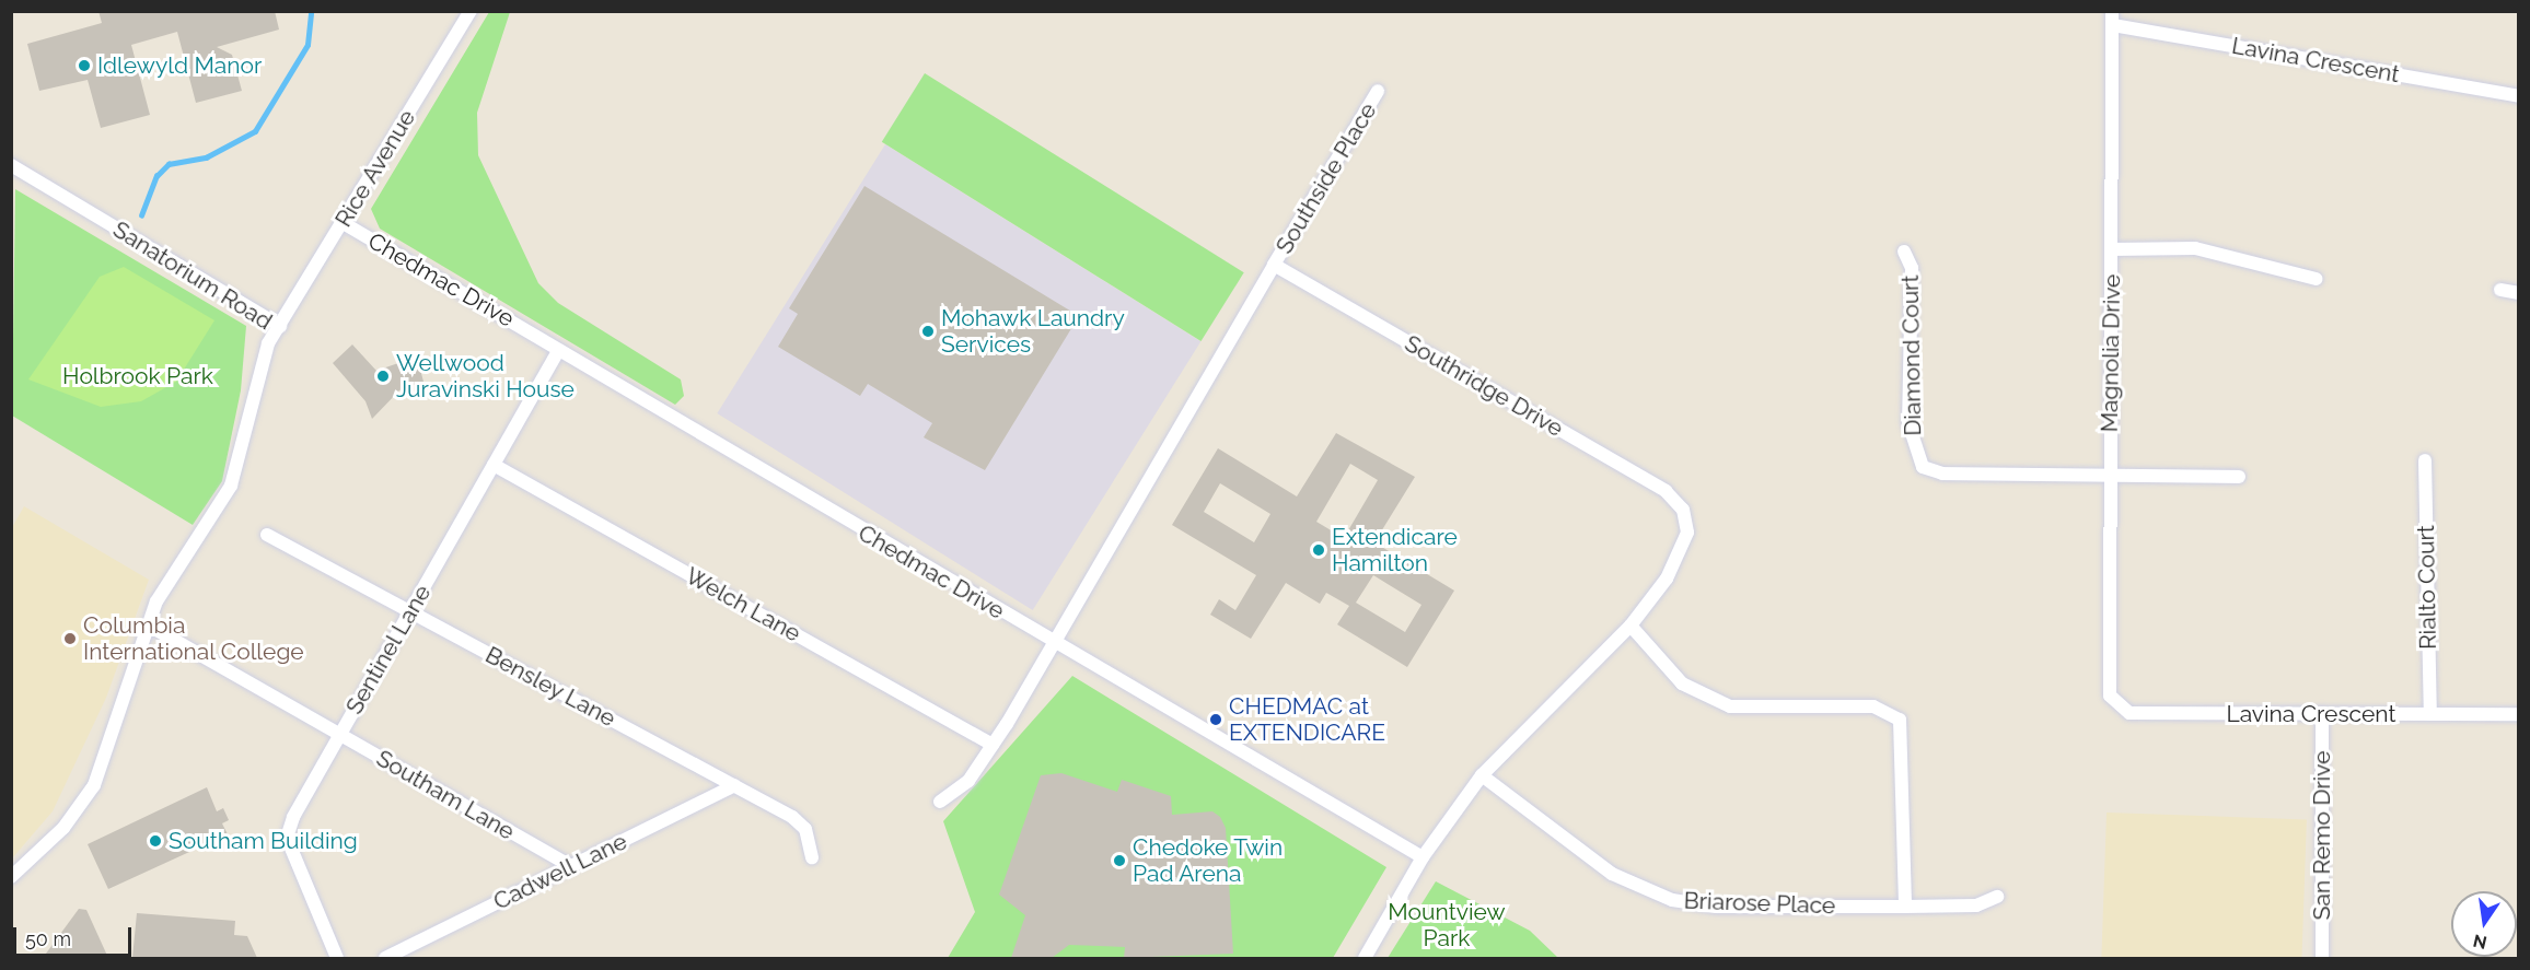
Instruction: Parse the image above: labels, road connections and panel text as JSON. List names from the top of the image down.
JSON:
{
  "streets": {
    "street": [
      "Lavina Crescent",
      "Rice Avenue",
      "Southside Place",
      "Sanatorium Road",
      "Chedmac Drive",
      "Magnolia Drive",
      "Diamond Court",
      "Southridge Drive",
      "Rialto Court",
      "Welch Lane",
      "Sentinel Lane",
      "Bensley Lane",
      "Southam Lane",
      "San Remo Drive",
      "Cadwell Lane",
      "Briarose Place"
    ]
  },
  "crossings": [
    ["Lavina Crescent", "Magnolia Drive"],
    ["Lavina Crescent", "Rialto Court"],
    ["Lavina Crescent", "San Remo Drive"],
    ["Rice Avenue", "Sanatorium Road"],
    ["Rice Avenue", "Chedmac Drive"],
    ["Southside Place", "Southridge Drive"],
    ["Sanatorium Road", "Southam Lane"],
    ["Chedmac Drive", "Southridge Drive"],
    ["Chedmac Drive", "Sentinel Lane"],
    ["Magnolia Drive", "Diamond Court"],
    ["Southridge Drive", "Briarose Place"],
    ["Welch Lane", "Sentinel Lane"],
    ["Sentinel Lane", "Bensley Lane"],
    ["Sentinel Lane", "Southam Lane"],
    ["Bensley Lane", "Cadwell Lane"],
    ["Southam Lane", "Cadwell Lane"]
  ],
  "parks": ["Holbrook Park", "Mountview Park"],
  "places": [
    "Idlewyld Manor",
    "Mohawk Laundry Services",
    "Wellwood Juravinski House",
    "Extendicare Hamilton",
    "Columbia International College",
    "CHEDMAC at EXTENDICARE",
    "Southam Building",
    "Chedoke Twin Pad Arena"
  ],
  "scale_bar": "50 m",
  "north": "bottom"
}
